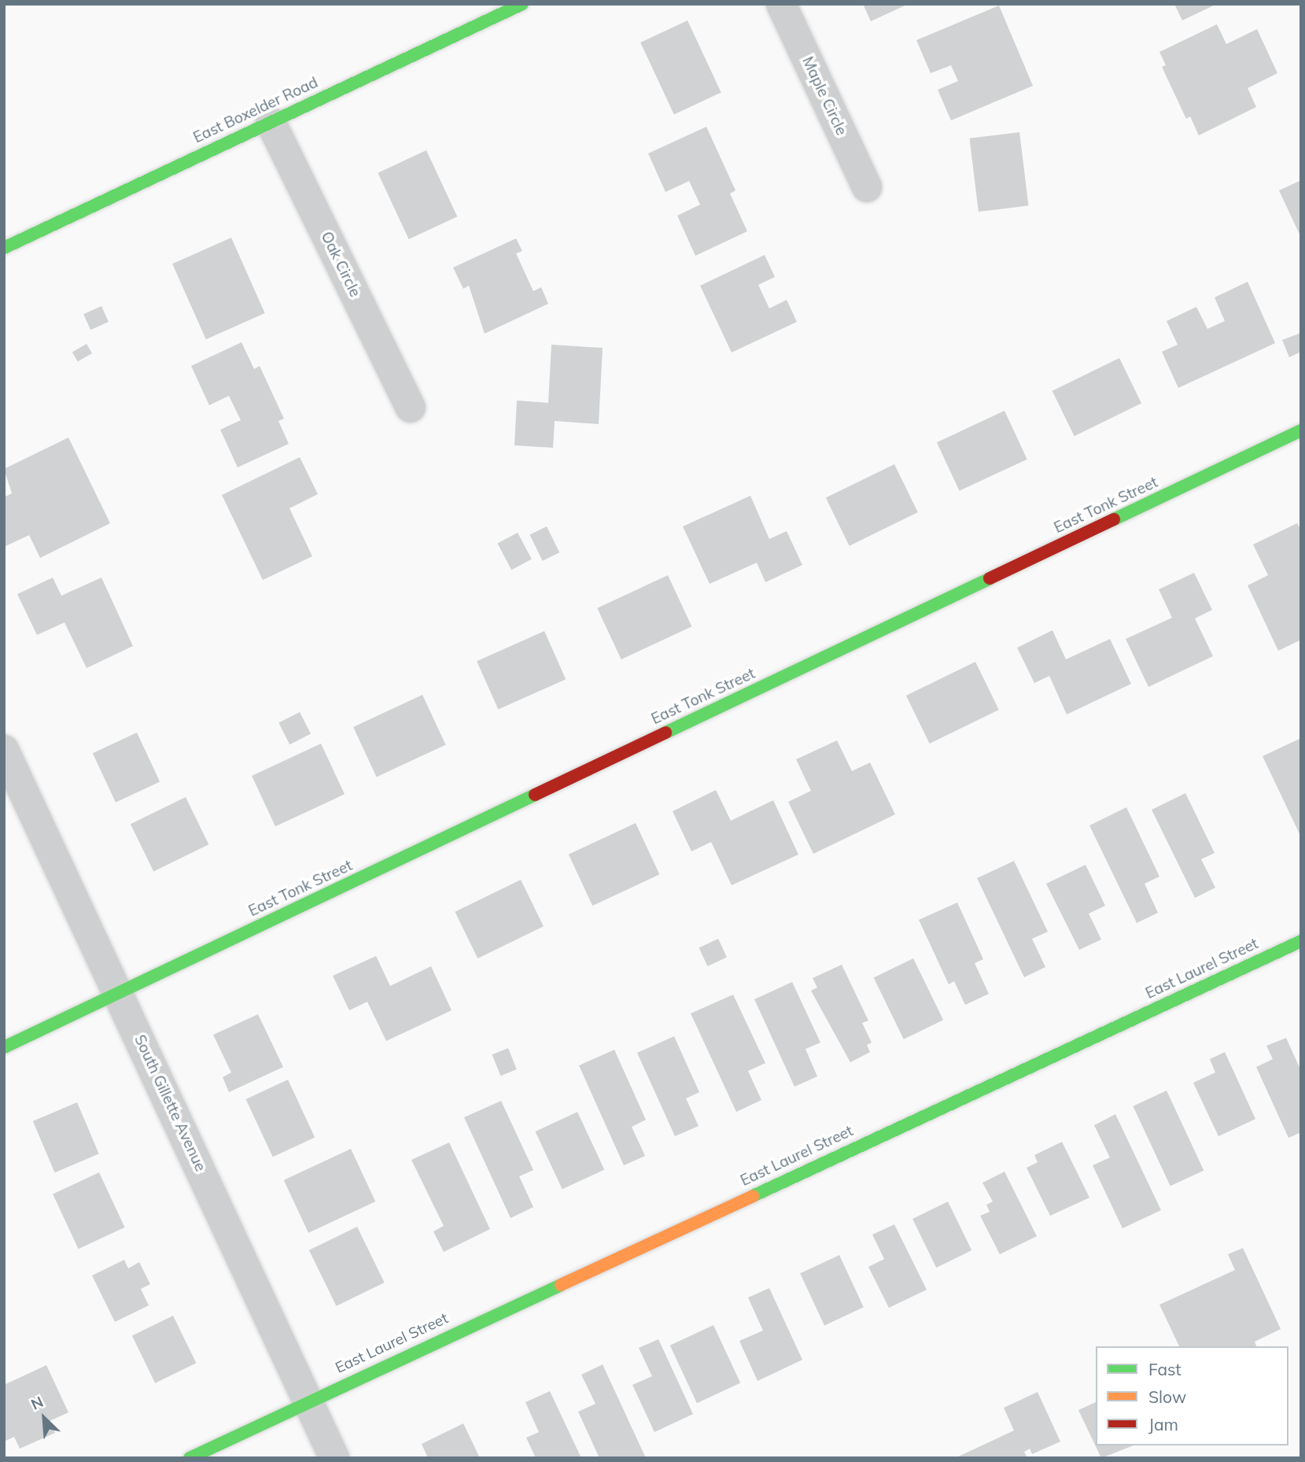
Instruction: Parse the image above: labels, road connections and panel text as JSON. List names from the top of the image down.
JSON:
{
  "streets": {
    "street": [
      "Maple Circle",
      "East Boxelder Road",
      "Oak Circle",
      "East Tonk Street",
      "East Laurel Street",
      "South Gillette Avenue"
    ]
  },
  "crossings": [
    ["East Boxelder Road", "Oak Circle"],
    ["East Tonk Street", "South Gillette Avenue"],
    ["East Laurel Street", "South Gillette Avenue"]
  ],
  "legend": ["Fast", "Slow", "Jam"],
  "north": "top left"
}
